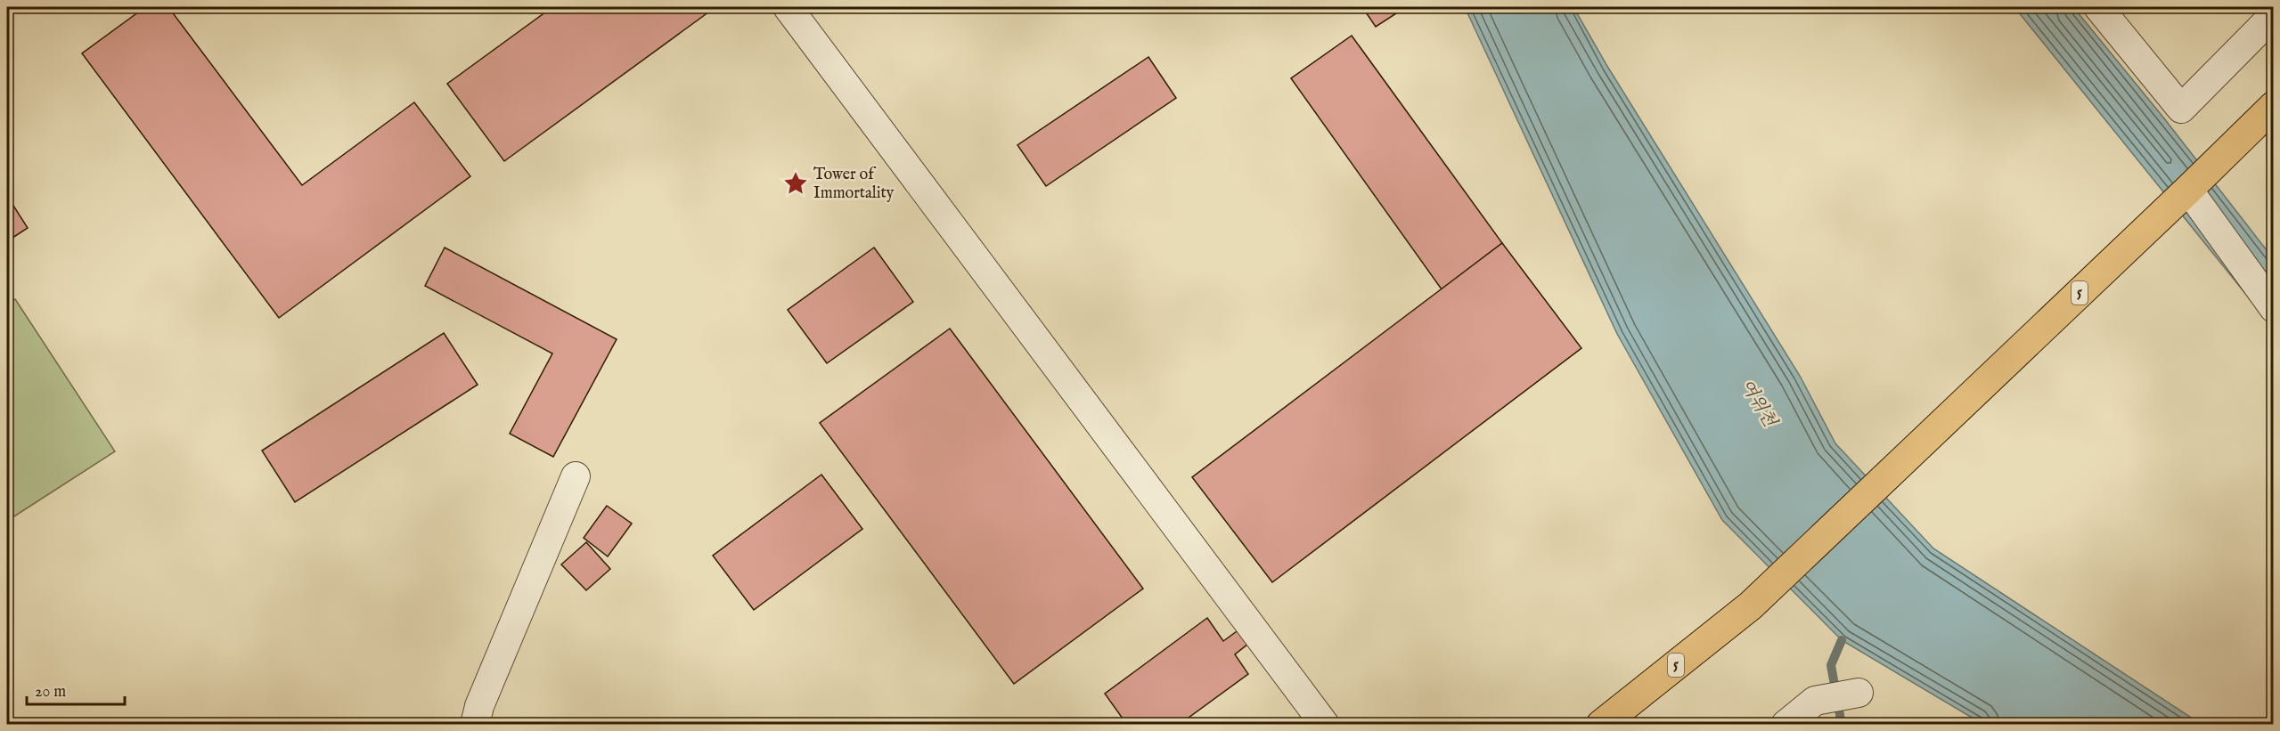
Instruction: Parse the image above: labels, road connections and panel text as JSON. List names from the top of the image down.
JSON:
{
  "streets": {
    "highway": ["5"]
  },
  "water": ["여위천"],
  "places": {
    "place": ["Tower of Immortality"]
  },
  "scale_bar": "20 m"
}
